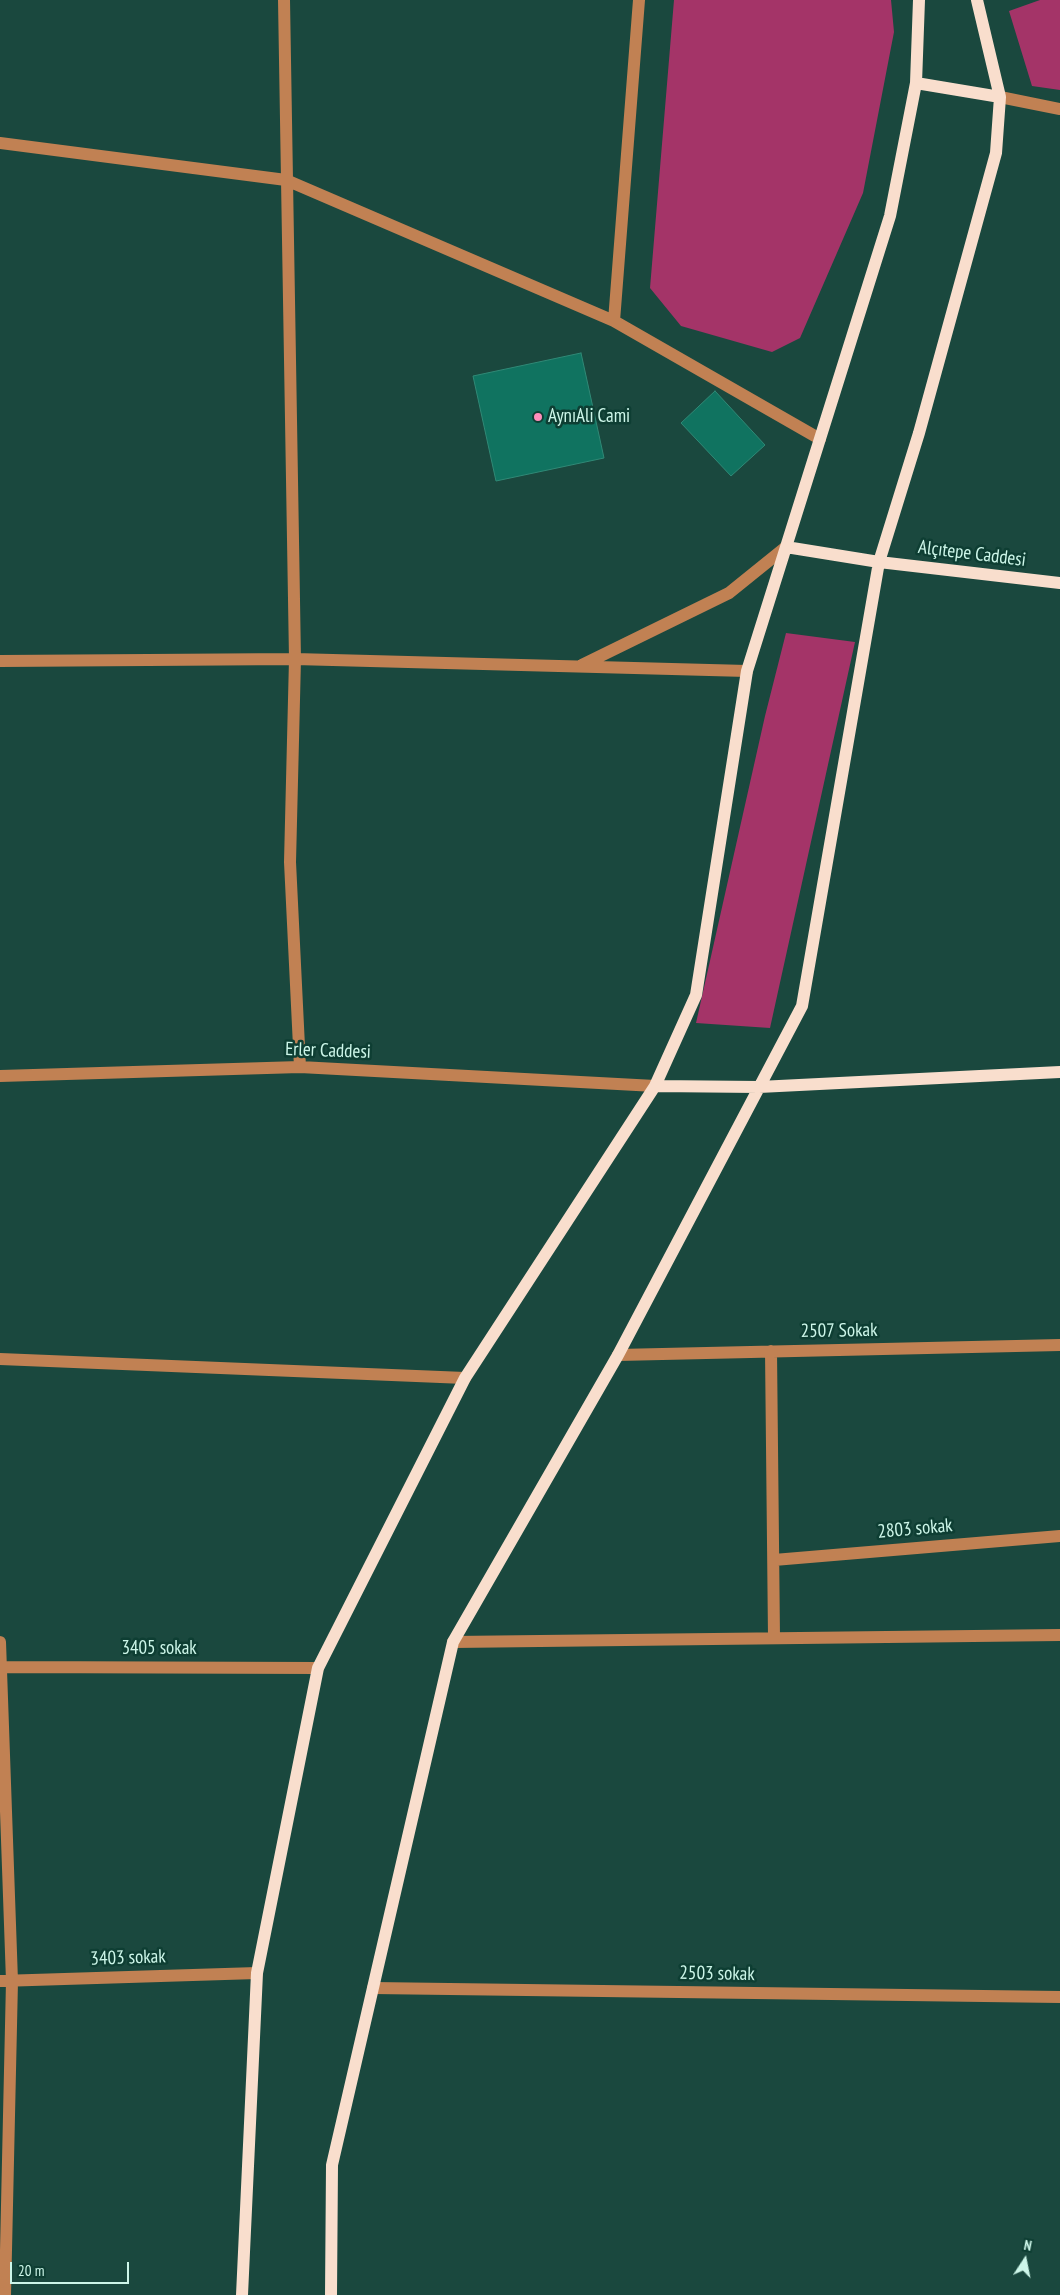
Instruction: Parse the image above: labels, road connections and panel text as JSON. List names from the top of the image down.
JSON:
{
  "streets": {
    "main road": ["Alçıtepe Caddesi"],
    "street": [
      "Erler Caddesi",
      "2507 Sokak",
      "2803 sokak",
      "3405 sokak",
      "3403 sokak",
      "2503 sokak"
    ]
  },
  "places": ["AynıAli Cami"],
  "scale_bar": "20 m",
  "north": "top"
}
